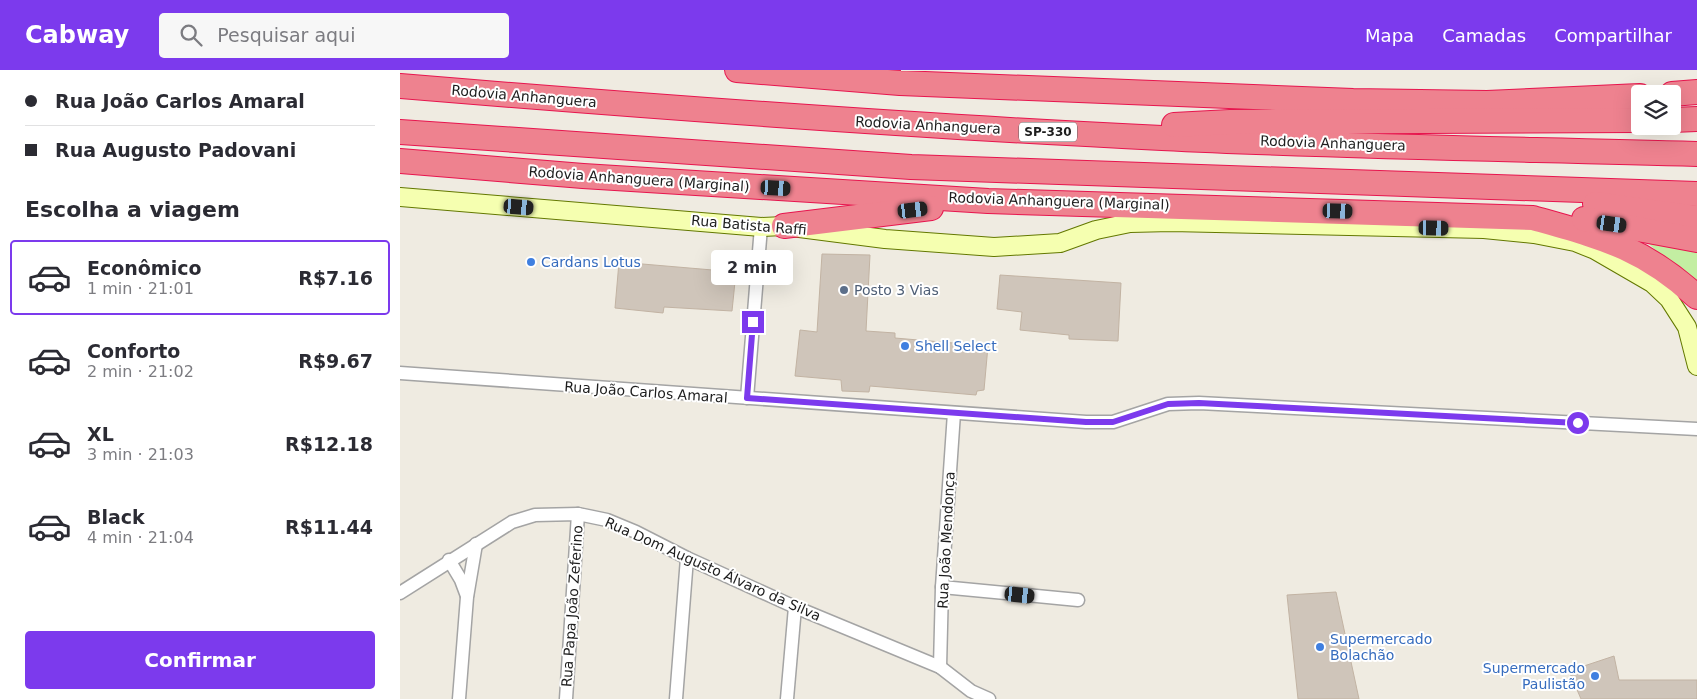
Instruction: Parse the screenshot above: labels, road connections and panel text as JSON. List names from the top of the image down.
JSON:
{
  "streets": {
    "highway": ["Rodovia Anhanguera", "SP-330", "Rodovia Anhanguera (Marginal)"],
    "street": [
      "Rua Batista Raffi",
      "Rua João Carlos Amaral",
      "Rua João Mendonça",
      "Rua Dom Augusto Álvaro da Silva",
      "Rua Papa João Zeferino"
    ]
  },
  "crossings": [
    ["Rua João Carlos Amaral", "Rua João Mendonça"],
    ["Rua João Mendonça", "Rua Dom Augusto Álvaro da Silva"],
    ["Rua Dom Augusto Álvaro da Silva", "Rua Papa João Zeferino"]
  ],
  "places": [
    "Cardans Lotus",
    "Posto 3 Vias",
    "Shell Select",
    "Supermercado Bolachão",
    "Supermercado Paulistão"
  ],
  "page": {
    "header": "Cabway",
    "search": "Pesquisar aqui",
    "nav": ["Mapa", "Camadas", "Compartilhar"],
    "banner": ["Rua João Carlos Amaral", "Rua Augusto Padovani"],
    "heading": "Escolha a viagem",
    "list": [
      {
        "name": "Econômico",
        "note": "1 min · 21:01",
        "value": "R$7.16"
      },
      {
        "name": "Conforto",
        "note": "2 min · 21:02",
        "value": "R$9.67"
      },
      {
        "name": "XL",
        "note": "3 min · 21:03",
        "value": "R$12.18"
      },
      {
        "name": "Black",
        "note": "4 min · 21:04",
        "value": "R$11.44"
      }
    ],
    "bubble": "2 min",
    "buttons": "Confirmar"
  }
}
